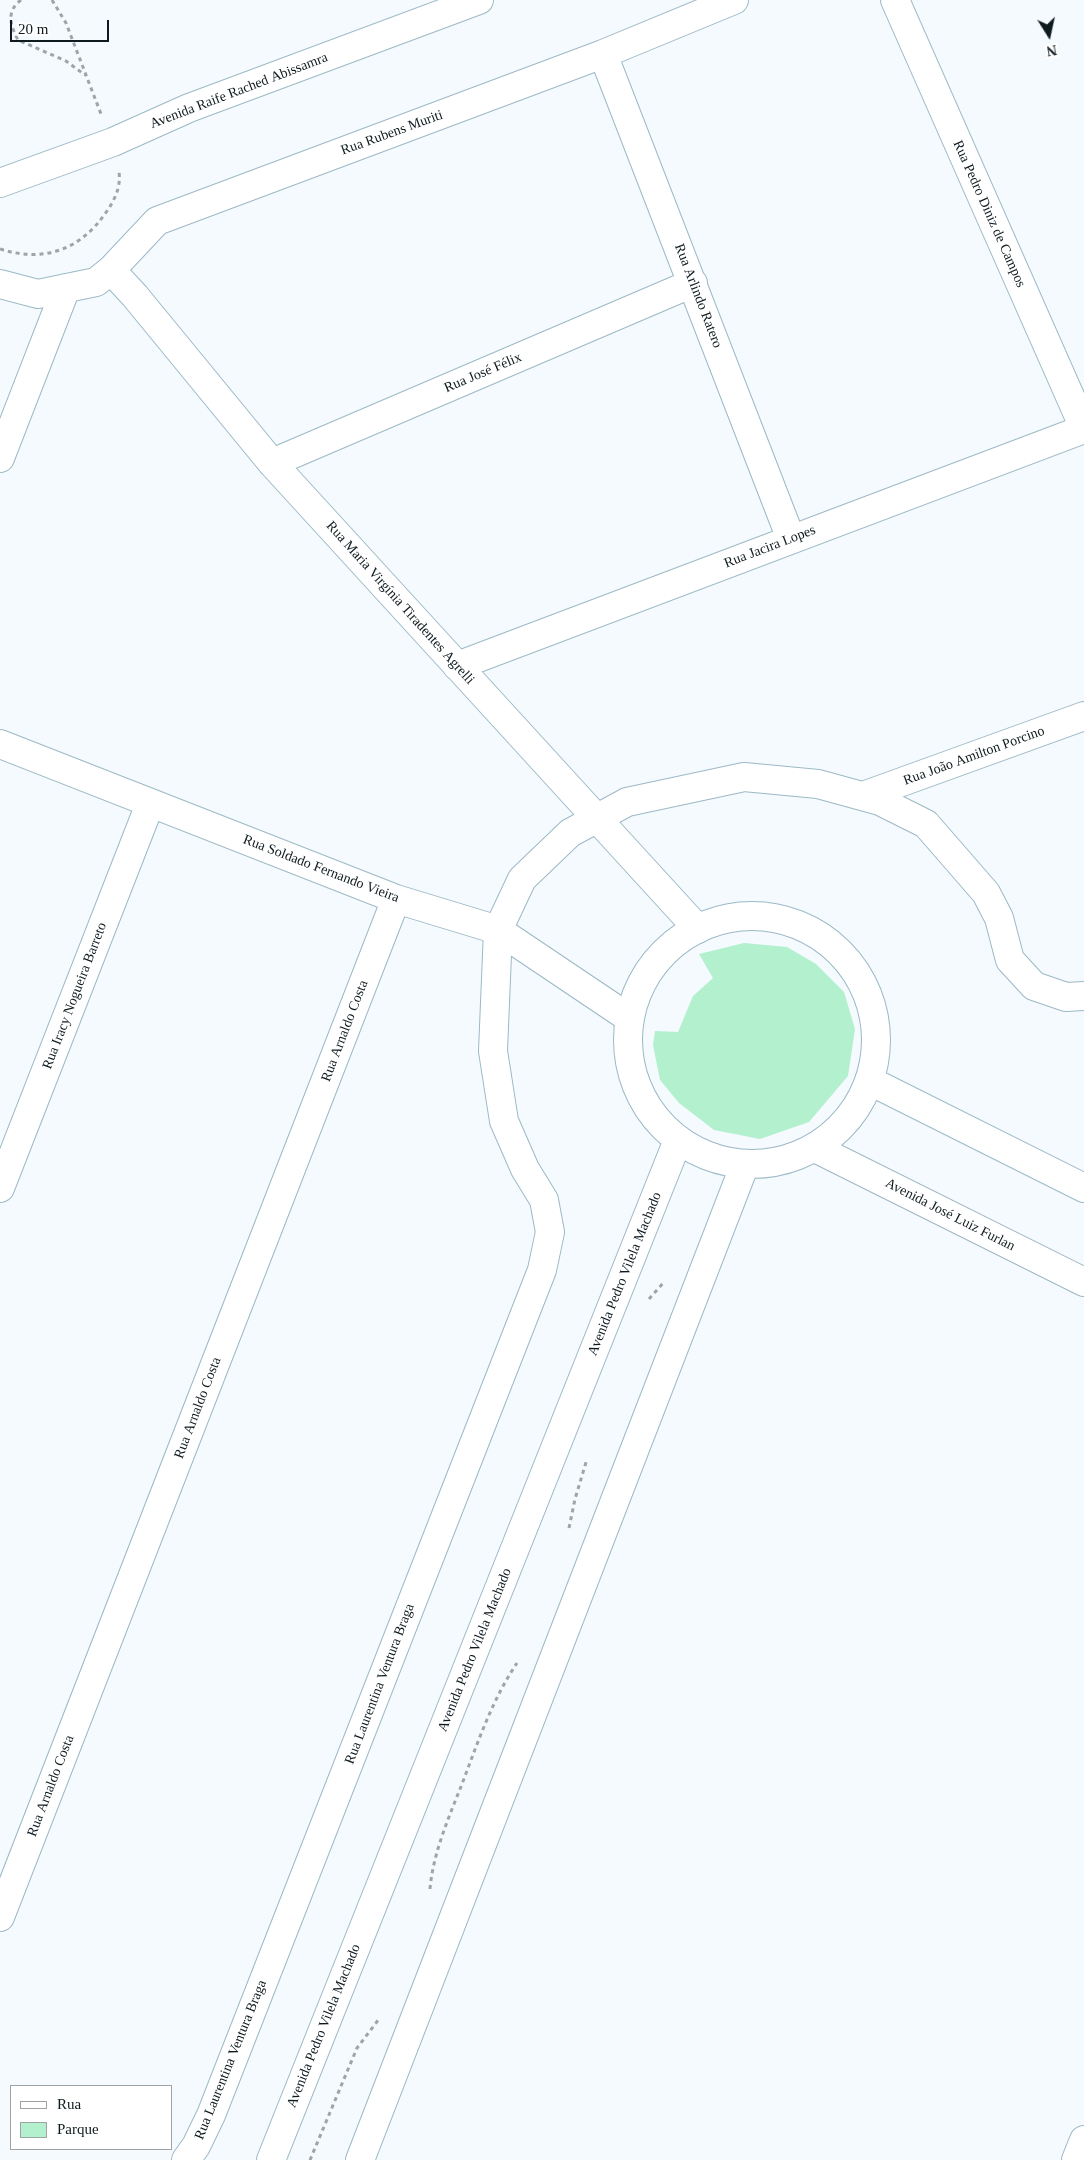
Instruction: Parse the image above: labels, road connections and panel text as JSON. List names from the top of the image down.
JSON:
{
  "streets": {
    "street": [
      "Avenida Raife Rached Abissamra",
      "Rua Rubens Muriti",
      "Rua Pedro Diniz de Campos",
      "Rua Arlindo Ratero",
      "Rua José Félix",
      "Rua Jacira Lopes",
      "Rua Maria Virgínia Tiradentes Agrelli",
      "Rua João Amilton Porcino",
      "Rua Soldado Fernando Vieira",
      "Rua Iracy Nogueira Barreto",
      "Rua Arnaldo Costa",
      "Avenida José Luiz Furlan",
      "Avenida Pedro Vilela Machado",
      "Rua Laurentina Ventura Braga"
    ]
  },
  "crossings": [
    ["Rua Rubens Muriti", "Rua Arlindo Ratero"],
    ["Rua Rubens Muriti", "Rua Maria Virgínia Tiradentes Agrelli"],
    ["Rua Pedro Diniz de Campos", "Rua Jacira Lopes"],
    ["Rua Arlindo Ratero", "Rua José Félix"],
    ["Rua Arlindo Ratero", "Rua Jacira Lopes"],
    ["Rua José Félix", "Rua Maria Virgínia Tiradentes Agrelli"],
    ["Rua Jacira Lopes", "Rua Maria Virgínia Tiradentes Agrelli"],
    ["Rua Soldado Fernando Vieira", "Rua Iracy Nogueira Barreto"],
    ["Rua Soldado Fernando Vieira", "Rua Arnaldo Costa"],
    ["Rua Soldado Fernando Vieira", "Rua Laurentina Ventura Braga"]
  ],
  "legend": ["Rua", "Parque"],
  "scale_bar": "20 m",
  "north": "bottom"
}
